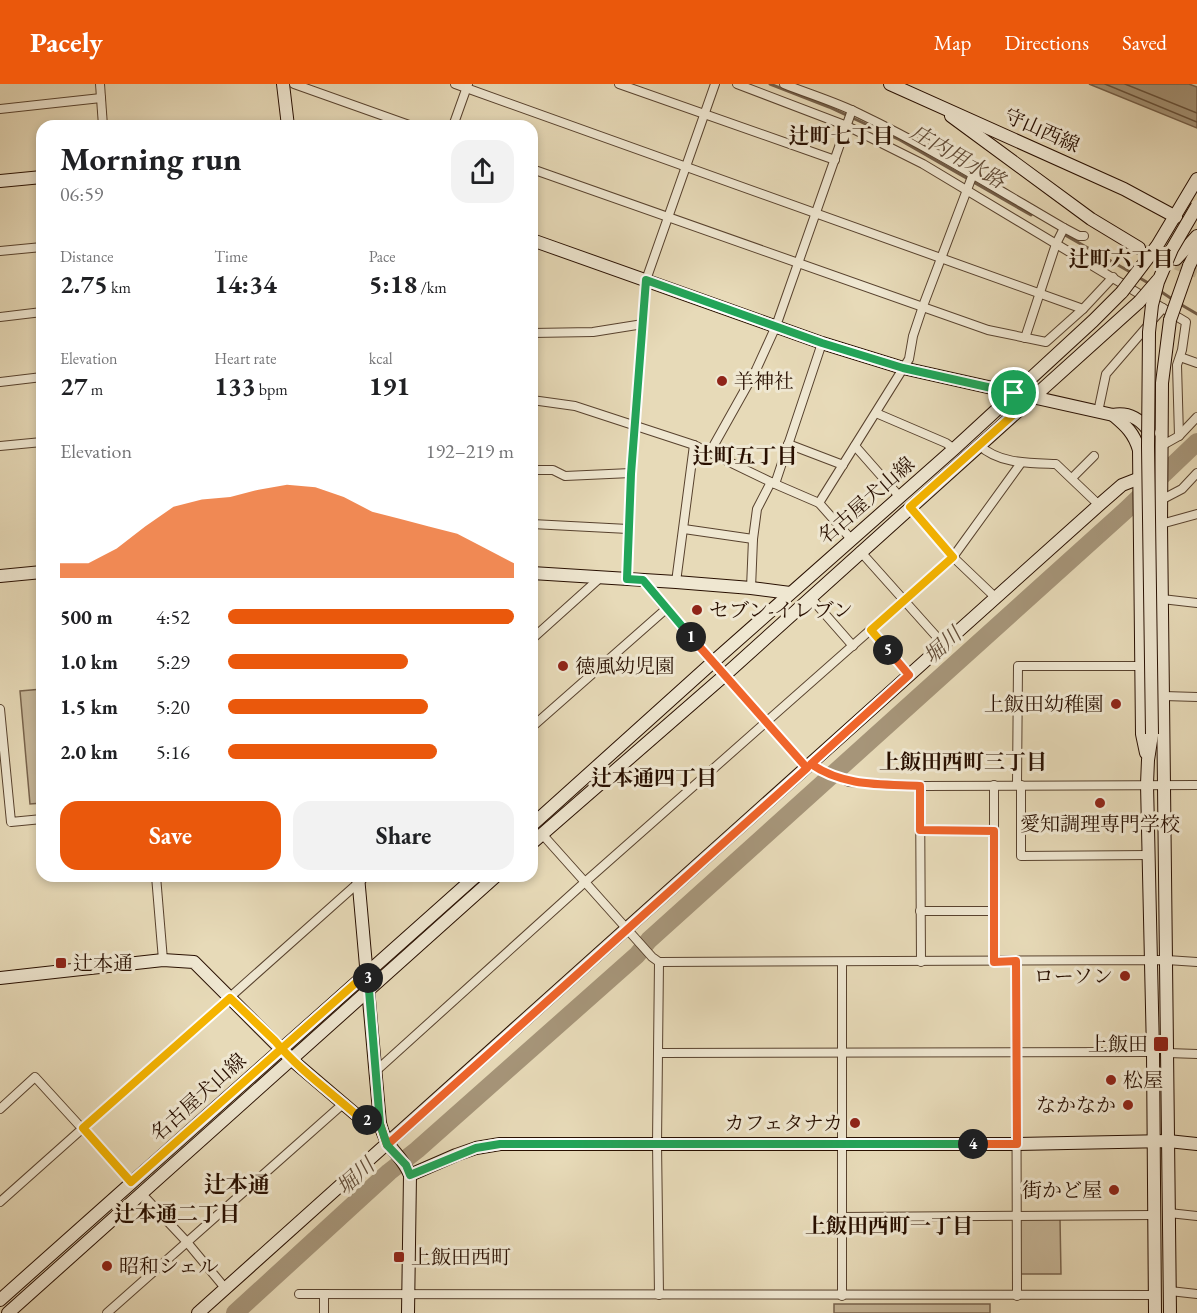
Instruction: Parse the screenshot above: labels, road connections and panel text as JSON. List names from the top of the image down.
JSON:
{
  "streets": {
    "street": ["守山西線", "名古屋犬山線"]
  },
  "crossings": [
    ["守山西線", "名古屋犬山線"]
  ],
  "districts": [
    "辻町七丁目",
    "辻町六丁目",
    "辻町五丁目",
    "上飯田西町三丁目",
    "辻本通四丁目",
    "辻本通",
    "辻本通二丁目",
    "上飯田西町一丁目"
  ],
  "water": ["庄内用水路", "堀川"],
  "places": {
    "other": [
      "羊神社",
      "セブン-イレブン",
      "徳風幼児園",
      "上飯田幼稚園",
      "愛知調理専門学校",
      "ローソン",
      "松屋",
      "なかなか",
      "カフェタナカ",
      "街かど屋",
      "昭和シェル"
    ],
    "transit": ["辻本通", "上飯田", "上飯田西町"]
  },
  "page": {
    "header": "Pacely",
    "nav": ["Map", "Directions", "Saved"],
    "heading": ["Morning run", "06:59"],
    "stats": [
      ["Distance", "2.75 km"],
      ["Time", "14:34"],
      ["Pace", "5:18 /km"],
      ["Elevation", "27 m"],
      ["Heart rate", "133 bpm"],
      ["kcal", "191"]
    ],
    "chart": ["Elevation", "192–219 m"],
    "list": [
      {
        "name": "500 m",
        "note": "4:52"
      },
      {
        "name": "1.0 km",
        "note": "5:29"
      },
      {
        "name": "1.5 km",
        "note": "5:20"
      },
      {
        "name": "2.0 km",
        "note": "5:16"
      }
    ],
    "pins": [
      "1",
      "5",
      "3",
      "2",
      "4"
    ],
    "buttons": ["Save", "Share"]
  }
}
